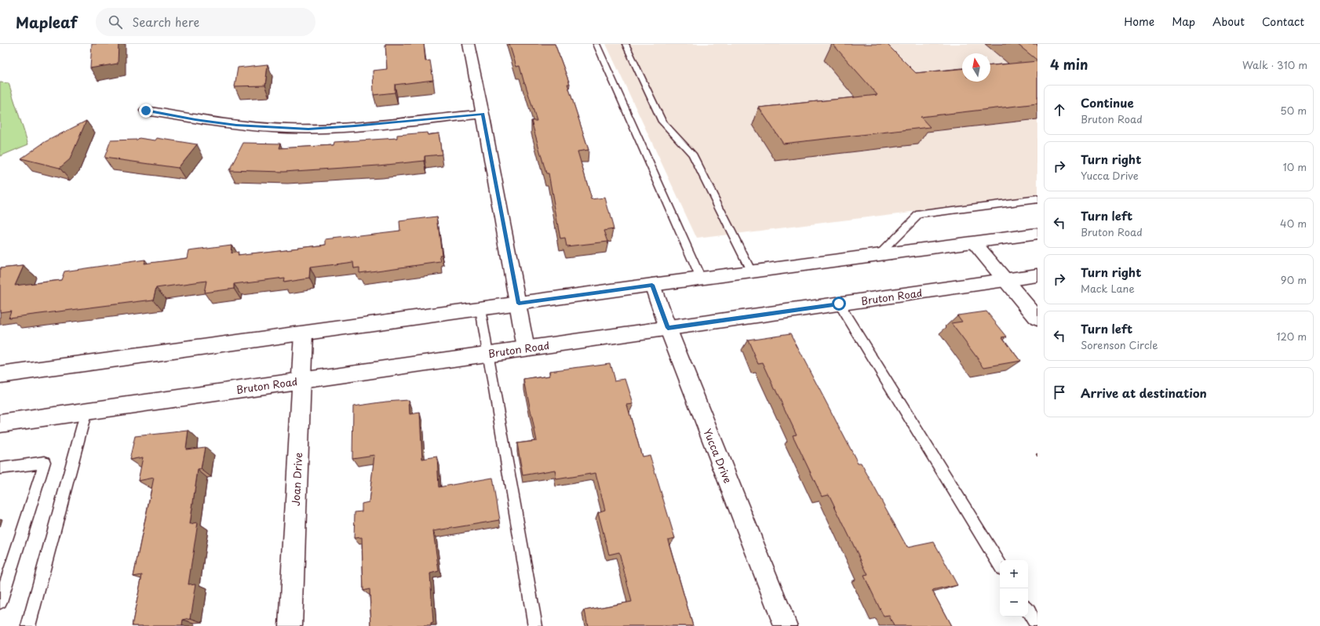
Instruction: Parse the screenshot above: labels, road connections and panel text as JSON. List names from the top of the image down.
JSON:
{
  "streets": {
    "main road": ["Bruton Road", "Yucca Drive", "Joan Drive"]
  },
  "crossings": [
    ["Bruton Road", "Yucca Drive"],
    ["Bruton Road", "Joan Drive"]
  ],
  "north": "top",
  "page": {
    "header": "Mapleaf",
    "search": "Search here",
    "nav": [
      "Home",
      "Map",
      "About",
      "Contact"
    ],
    "heading": ["4 min", "Walk · 310 m"],
    "list": [
      ["Continue", "Bruton Road", "50 m"],
      ["Turn right", "Yucca Drive", "10 m"],
      ["Turn left", "Bruton Road", "40 m"],
      ["Turn right", "Mack Lane", "90 m"],
      ["Turn left", "Sorenson Circle", "120 m"],
      "Arrive at destination"
    ],
    "map_buttons": ["+", "−"]
  }
}
